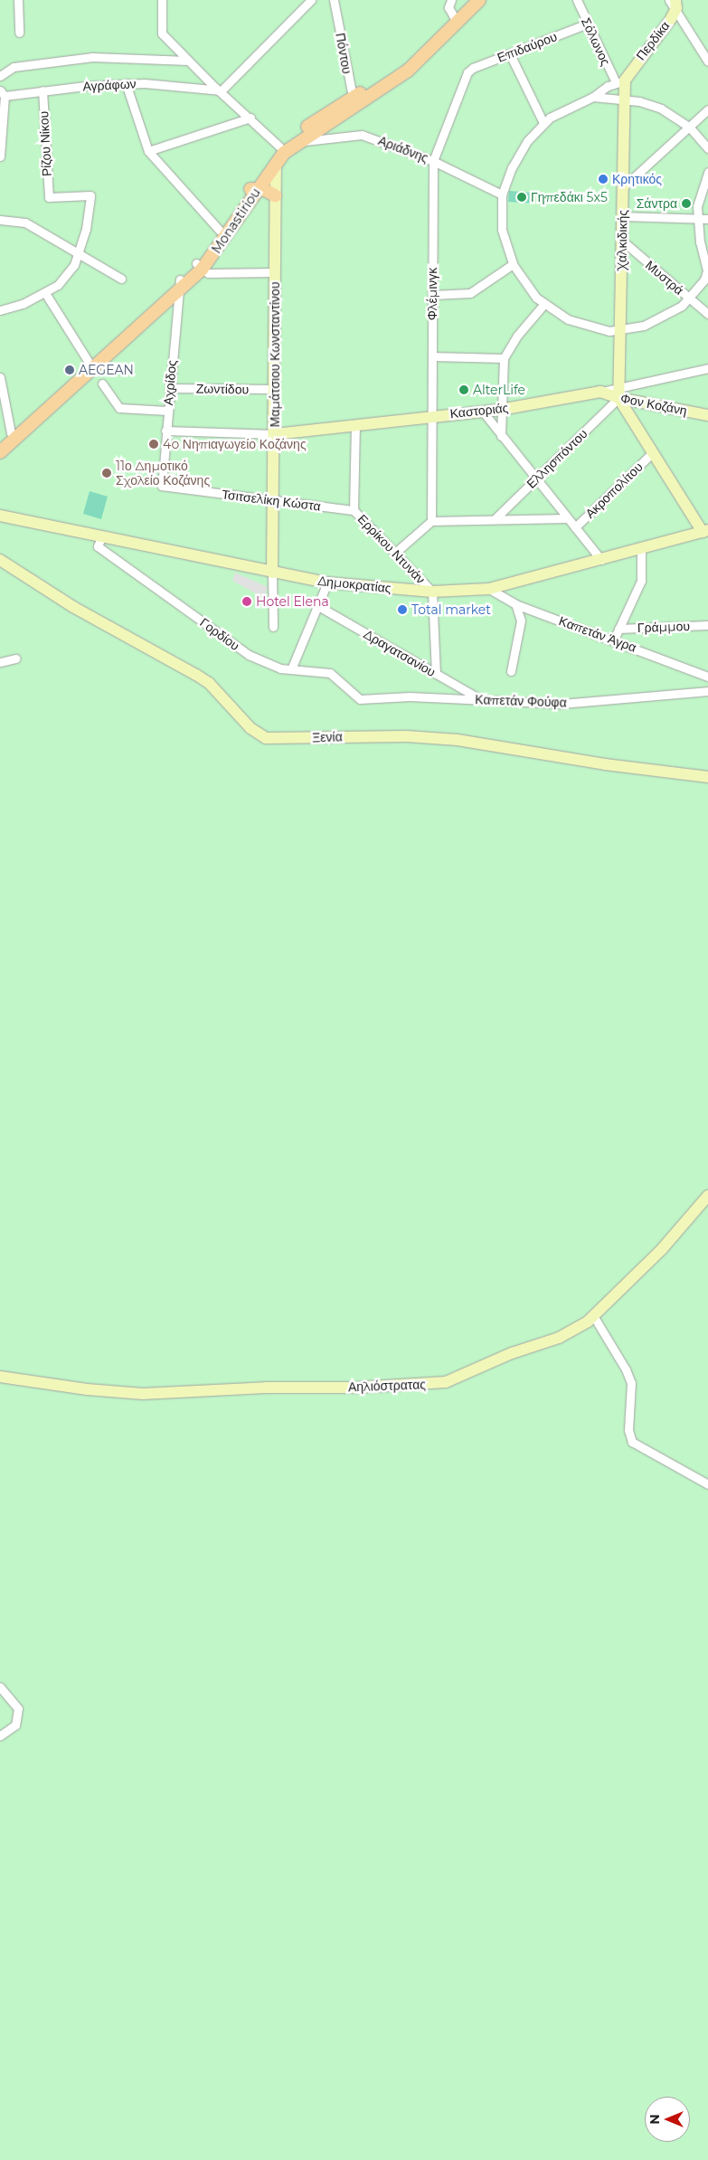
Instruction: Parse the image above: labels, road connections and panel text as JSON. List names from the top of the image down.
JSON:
{
  "streets": {
    "main road": ["Monastiriou"],
    "street": [
      "Περδίκα",
      "Σόλωνος",
      "Επιδαύρου",
      "Πόντου",
      "Αγράφων",
      "Ρίζου Νίκου",
      "Αριάδνης",
      "Χαλκιδικής",
      "Μυστρά",
      "Φλέμινγκ",
      "Μαμάτσιου Κωνσταντίνου",
      "Αχρίδος",
      "Ζωντίδου",
      "Φον Κοζάνη",
      "Καστοριάς",
      "Ελλησπόντου",
      "Ακροπολίτου",
      "Τσιτσελίκη Κώστα",
      "Ερρίκου Ντυνάν",
      "Δημοκρατίας",
      "Γράμμου",
      "Γορδίου",
      "Καπετάν Άγρα",
      "Δραγατσανίου",
      "Καπετάν Φούφα",
      "Ξενία",
      "Αηλιόστρατας"
    ]
  },
  "crossings": [
    ["Περδίκα", "Σόλωνος"],
    ["Περδίκα", "Χαλκιδικής"],
    ["Σόλωνος", "Επιδαύρου"],
    ["Σόλωνος", "Χαλκιδικής"],
    ["Επιδαύρου", "Φλέμινγκ"],
    ["Πόντου", "Monastiriou"],
    ["Αγράφων", "Ρίζου Νίκου"],
    ["Αριάδνης", "Monastiriou"],
    ["Αριάδνης", "Φλέμινγκ"],
    ["Monastiriou", "Μαμάτσιου Κωνσταντίνου"],
    ["Monastiriou", "Αχρίδος"],
    ["Χαλκιδικής", "Μυστρά"],
    ["Χαλκιδικής", "Φον Κοζάνη"],
    ["Χαλκιδικής", "Ελλησπόντου"],
    ["Φλέμινγκ", "Καστοριάς"],
    ["Μαμάτσιου Κωνσταντίνου", "Ζωντίδου"],
    ["Μαμάτσιου Κωνσταντίνου", "Καστοριάς"],
    ["Μαμάτσιου Κωνσταντίνου", "Τσιτσελίκη Κώστα"],
    ["Μαμάτσιου Κωνσταντίνου", "Δημοκρατίας"],
    ["Αχρίδος", "Ζωντίδου"],
    ["Αχρίδος", "Τσιτσελίκη Κώστα"],
    ["Φον Κοζάνη", "Καστοριάς"],
    ["Φον Κοζάνη", "Ελλησπόντου"],
    ["Καστοριάς", "Ερρίκου Ντυνάν"],
    ["Τσιτσελίκη Κώστα", "Ερρίκου Ντυνάν"],
    ["Ερρίκου Ντυνάν", "Δημοκρατίας"],
    ["Δημοκρατίας", "Γορδίου"],
    ["Δημοκρατίας", "Καπετάν Άγρα"],
    ["Γορδίου", "Καπετάν Φούφα"],
    ["Δραγατσανίου", "Καπετάν Φούφα"]
  ],
  "places": [
    "Κρητικός",
    "Γηπεδάκι 5x5",
    "Σάντρα",
    "AEGEAN",
    "AlterLife",
    "4o Νηπιαγωγείο Κοζάνης",
    "11ο Δημοτικό Σχολείο Κοζάνης",
    "Hotel Elena",
    "Total market"
  ],
  "north": "left"
}
